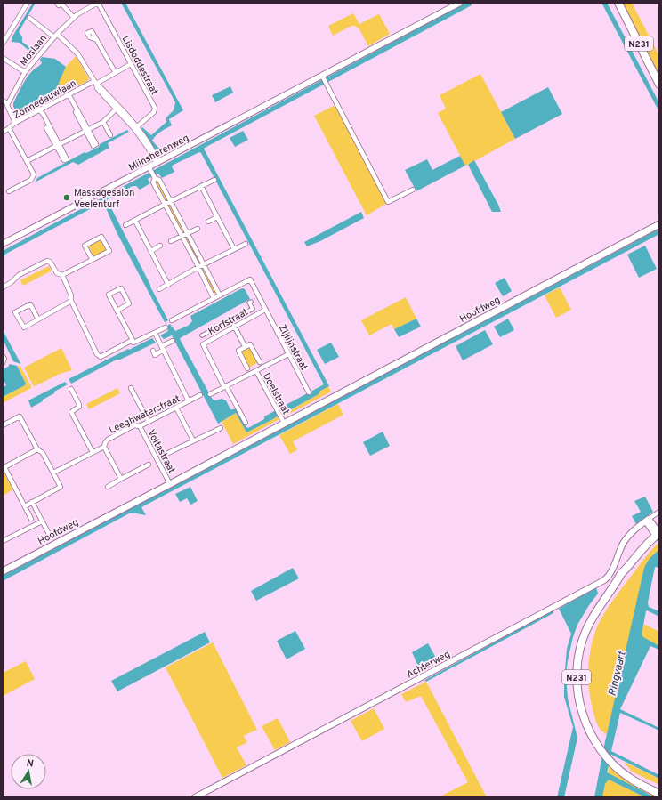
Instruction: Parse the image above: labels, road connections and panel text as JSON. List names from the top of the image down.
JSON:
{
  "streets": {
    "main road": ["N231", "Hoofdweg"],
    "street": [
      "Moslaan",
      "Lisdoddestraat",
      "Zonnedauwlaan",
      "Mijnsherenweg",
      "Korfstraat",
      "Zijlijnstraat",
      "Doelstraat",
      "Leeghwaterstraat",
      "Voltastraat",
      "Achterweg"
    ]
  },
  "crossings": [
    ["Moslaan", "Lisdoddestraat"],
    ["Lisdoddestraat", "Zonnedauwlaan"],
    ["Hoofdweg", "Doelstraat"],
    ["Hoofdweg", "Voltastraat"],
    ["Korfstraat", "Zijlijnstraat"],
    ["Leeghwaterstraat", "Voltastraat"]
  ],
  "water": ["Ringvaart"],
  "places": ["Massagesalon Veelenturf"],
  "north": "top"
}
